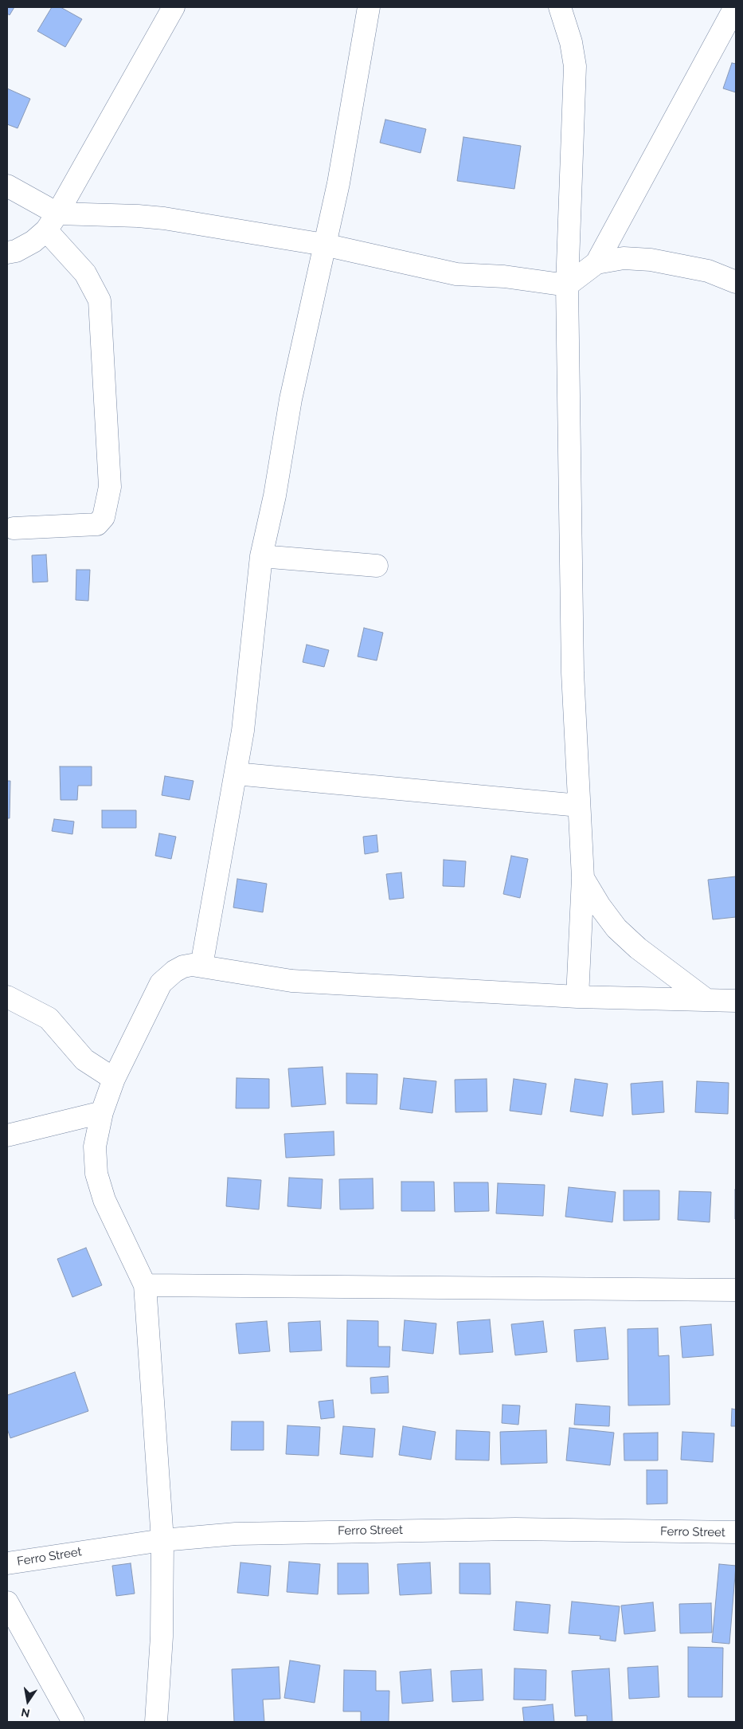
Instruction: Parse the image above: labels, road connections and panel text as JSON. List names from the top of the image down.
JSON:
{
  "streets": {
    "street": ["Ferro Street"]
  },
  "north": "bottom"
}
